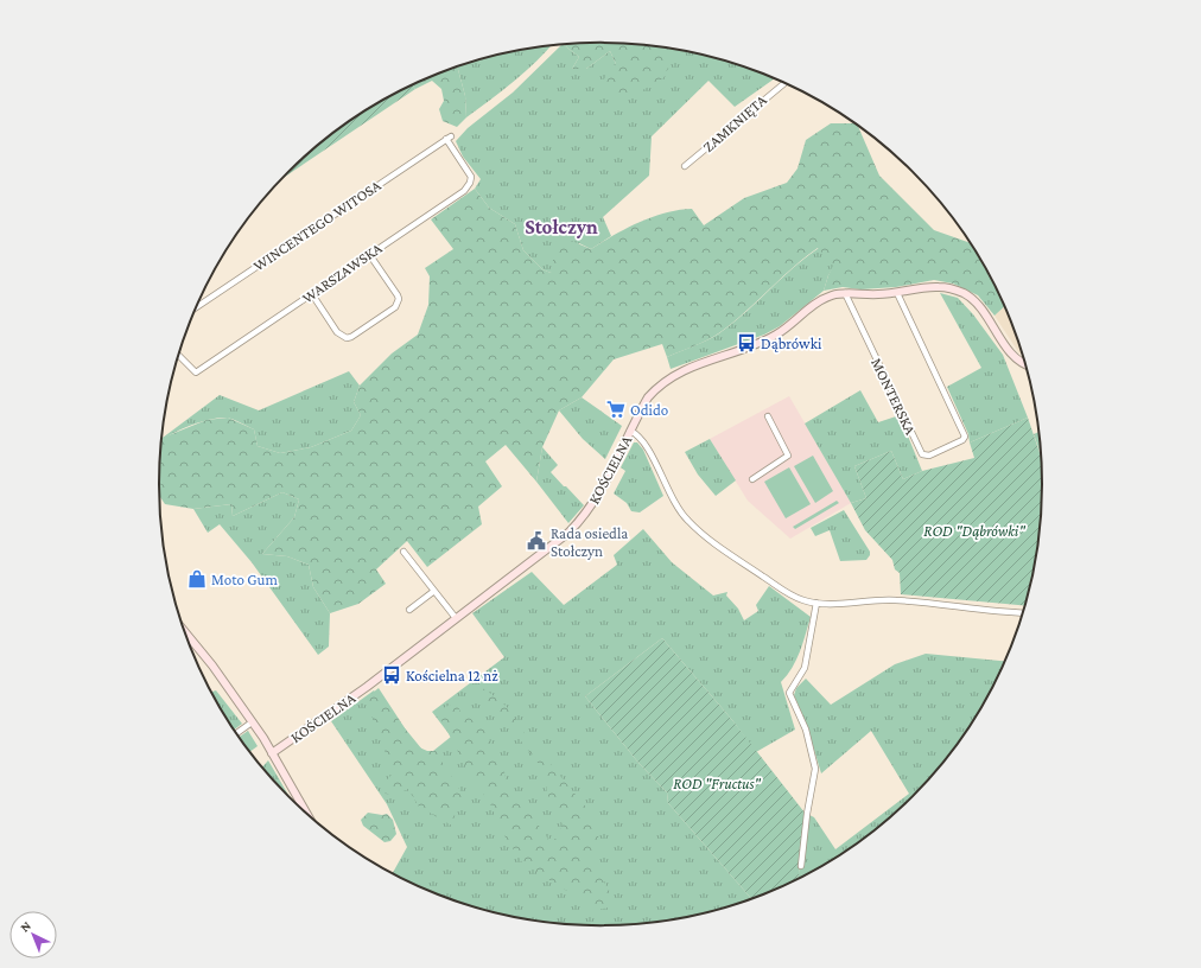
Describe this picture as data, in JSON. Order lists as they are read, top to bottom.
{
  "streets": {
    "street": [
      "ZAMKNIĘTA",
      "WINCENTEGO WITOSA",
      "WARSZAWSKA",
      "MONTERSKA",
      "KOŚCIELNA"
    ]
  },
  "crossings": [
    ["WINCENTEGO WITOSA", "WARSZAWSKA"],
    ["MONTERSKA", "KOŚCIELNA"]
  ],
  "districts": ["Stołczyn"],
  "parks": ["ROD \"Dąbrówki\"", "ROD \"Fructus\""],
  "places": {
    "bus stop": ["Dąbrówki", "Kościelna 12 nż"],
    "supermarket": ["Odido"],
    "public building": ["Rada osiedla Stołczyn"],
    "shop": ["Moto Gum"]
  },
  "north": "top left"
}
